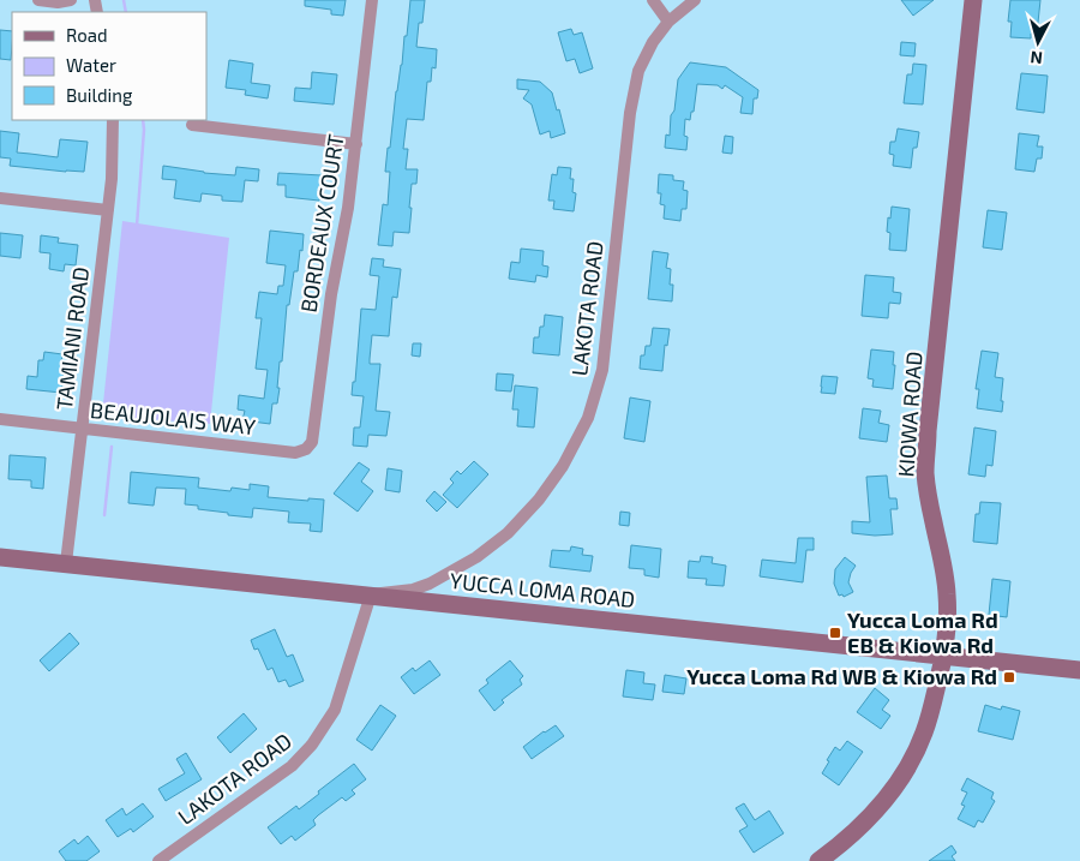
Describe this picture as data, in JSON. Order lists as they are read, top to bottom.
{
  "streets": {
    "main road": ["KIOWA ROAD", "YUCCA LOMA ROAD"],
    "street": [
      "BORDEAUX COURT",
      "LAKOTA ROAD",
      "TAMIANI ROAD",
      "BEAUJOLAIS WAY"
    ]
  },
  "crossings": [
    ["BORDEAUX COURT", "BEAUJOLAIS WAY"],
    ["LAKOTA ROAD", "YUCCA LOMA ROAD"],
    ["TAMIANI ROAD", "BEAUJOLAIS WAY"],
    ["TAMIANI ROAD", "YUCCA LOMA ROAD"],
    ["KIOWA ROAD", "YUCCA LOMA ROAD"]
  ],
  "places": {
    "transit": ["Yucca Loma Rd EB & Kiowa Rd", "Yucca Loma Rd WB & Kiowa Rd"]
  },
  "legend": ["Road", "Water", "Building"],
  "north": "bottom"
}
